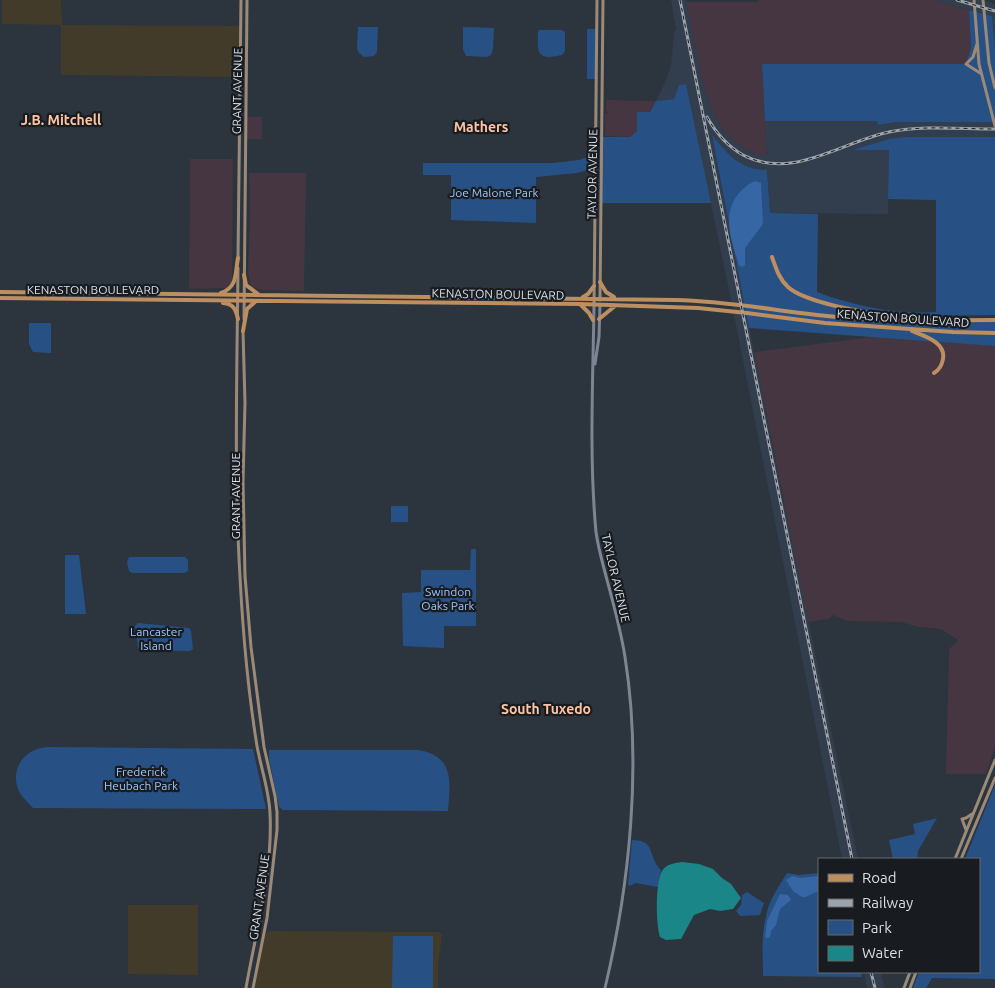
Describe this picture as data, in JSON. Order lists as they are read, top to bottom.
{
  "streets": {
    "main road": ["GRANT AVENUE", "TAYLOR AVENUE", "KENASTON BOULEVARD"]
  },
  "crossings": [
    ["GRANT AVENUE", "KENASTON BOULEVARD"],
    ["TAYLOR AVENUE", "KENASTON BOULEVARD"]
  ],
  "districts": ["J.B. Mitchell", "Mathers", "South Tuxedo"],
  "parks": [
    "Joe Malone Park",
    "Swindon Oaks Park",
    "Lancaster Island",
    "Frederick Heubach Park"
  ],
  "legend": [
    "Road",
    "Railway",
    "Park",
    "Water"
  ]
}
